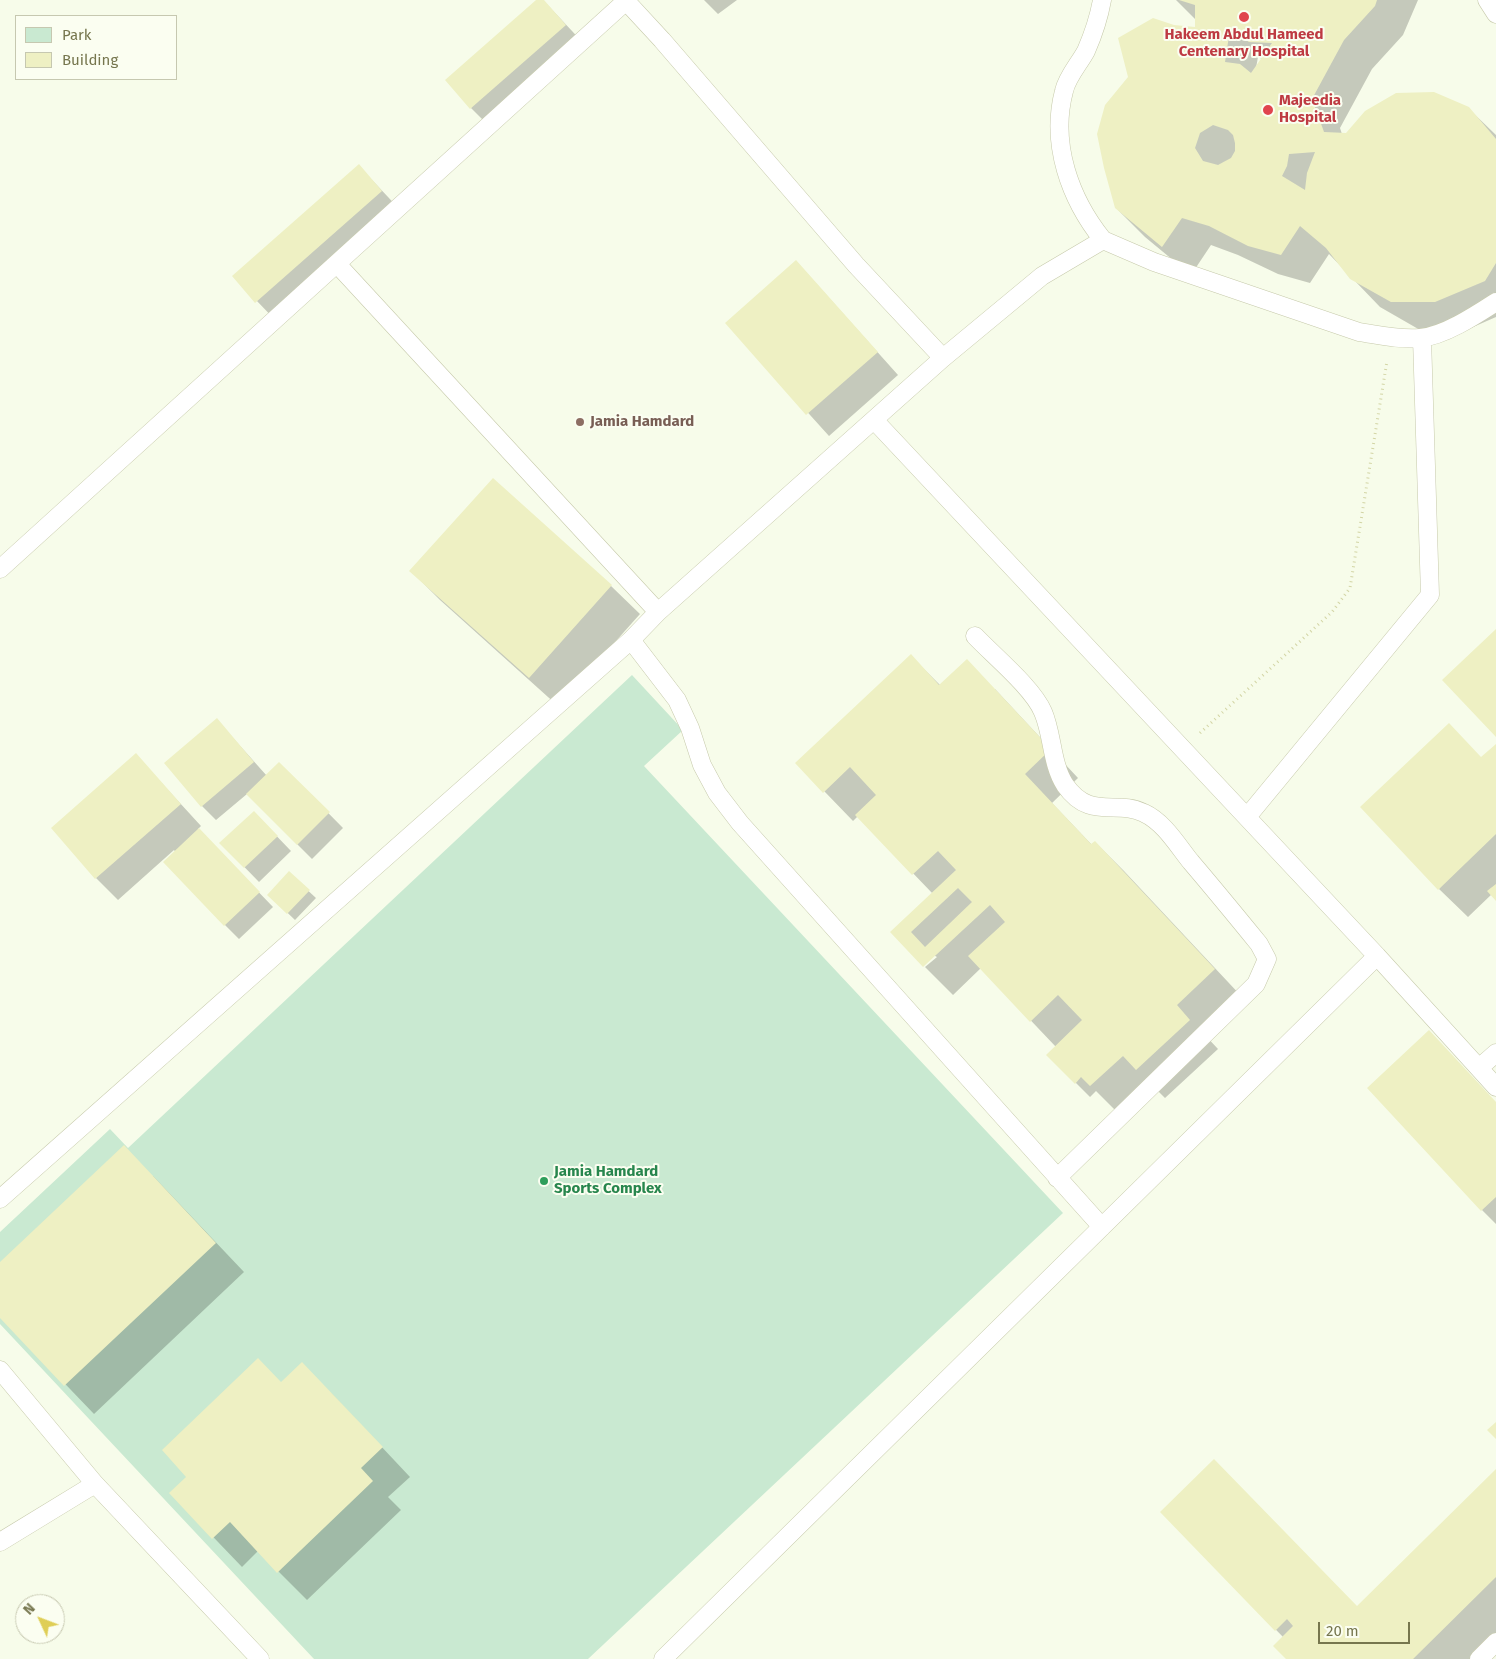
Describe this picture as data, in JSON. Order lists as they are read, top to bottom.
{
  "places": [
    "Hakeem Abdul Hameed Centenary Hospital",
    "Majeedia Hospital",
    "Jamia Hamdard",
    "Jamia Hamdard Sports Complex"
  ],
  "legend": ["Park", "Building"],
  "scale_bar": "20 m",
  "north": "top left"
}
